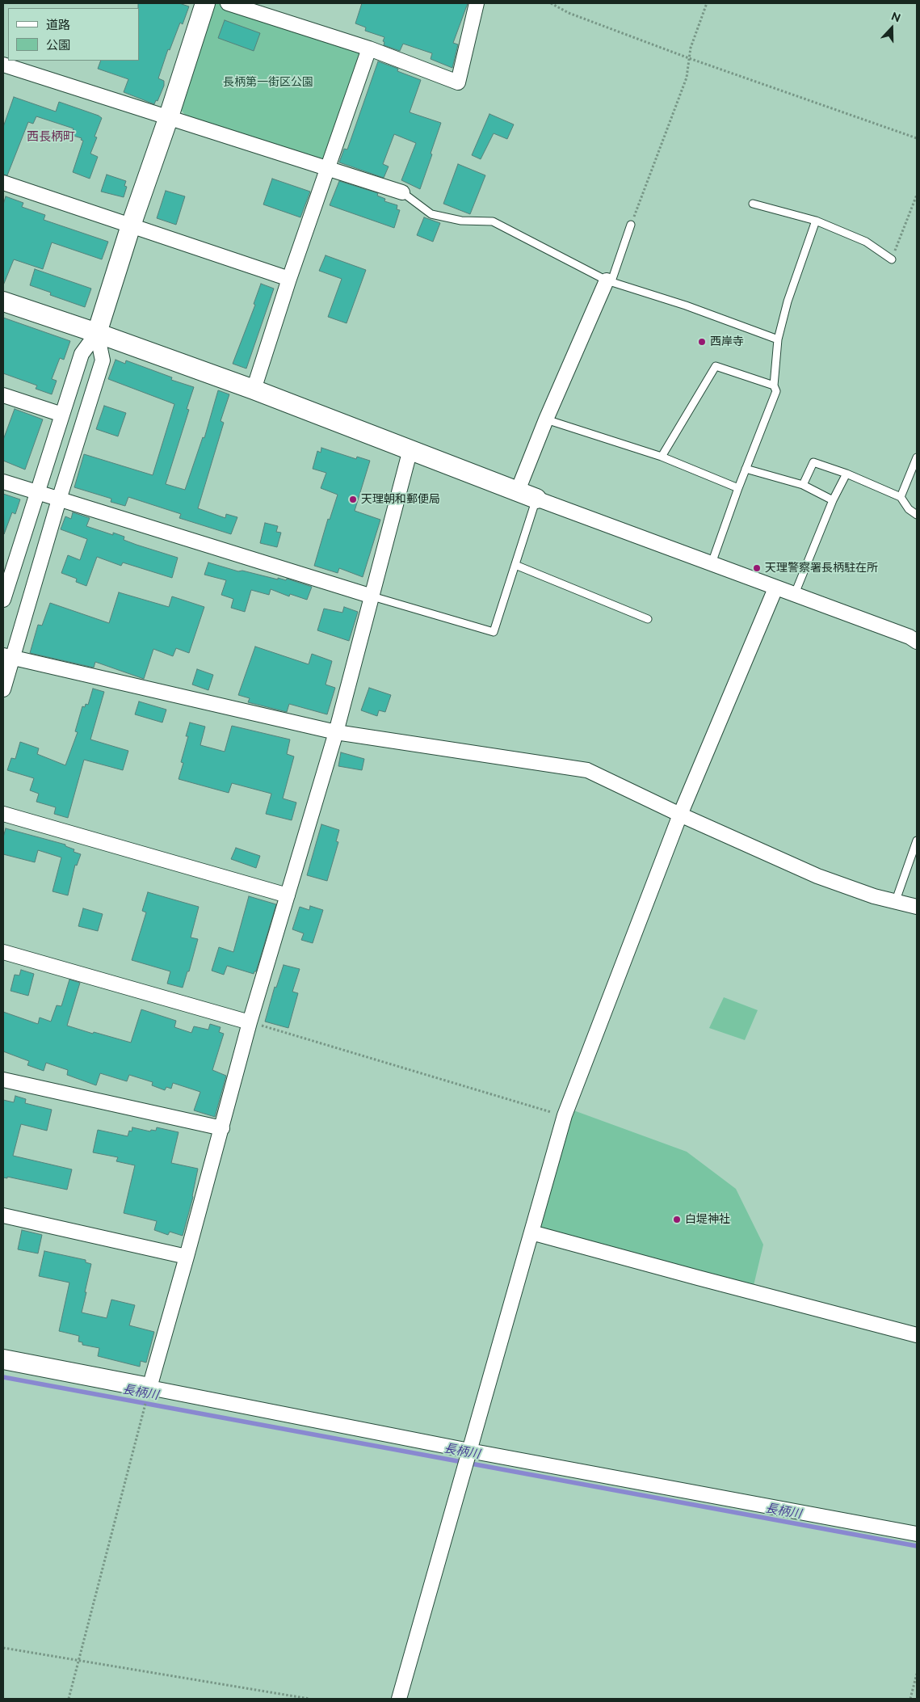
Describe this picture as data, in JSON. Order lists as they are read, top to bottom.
{
  "districts": ["西長柄町"],
  "water": ["長柄川"],
  "parks": ["長柄第一街区公園"],
  "places": [
    "西岸寺",
    "天理朝和郵便局",
    "天理警察署長柄駐在所",
    "白堤神社"
  ],
  "legend": ["道路", "公園"],
  "north": "top"
}
